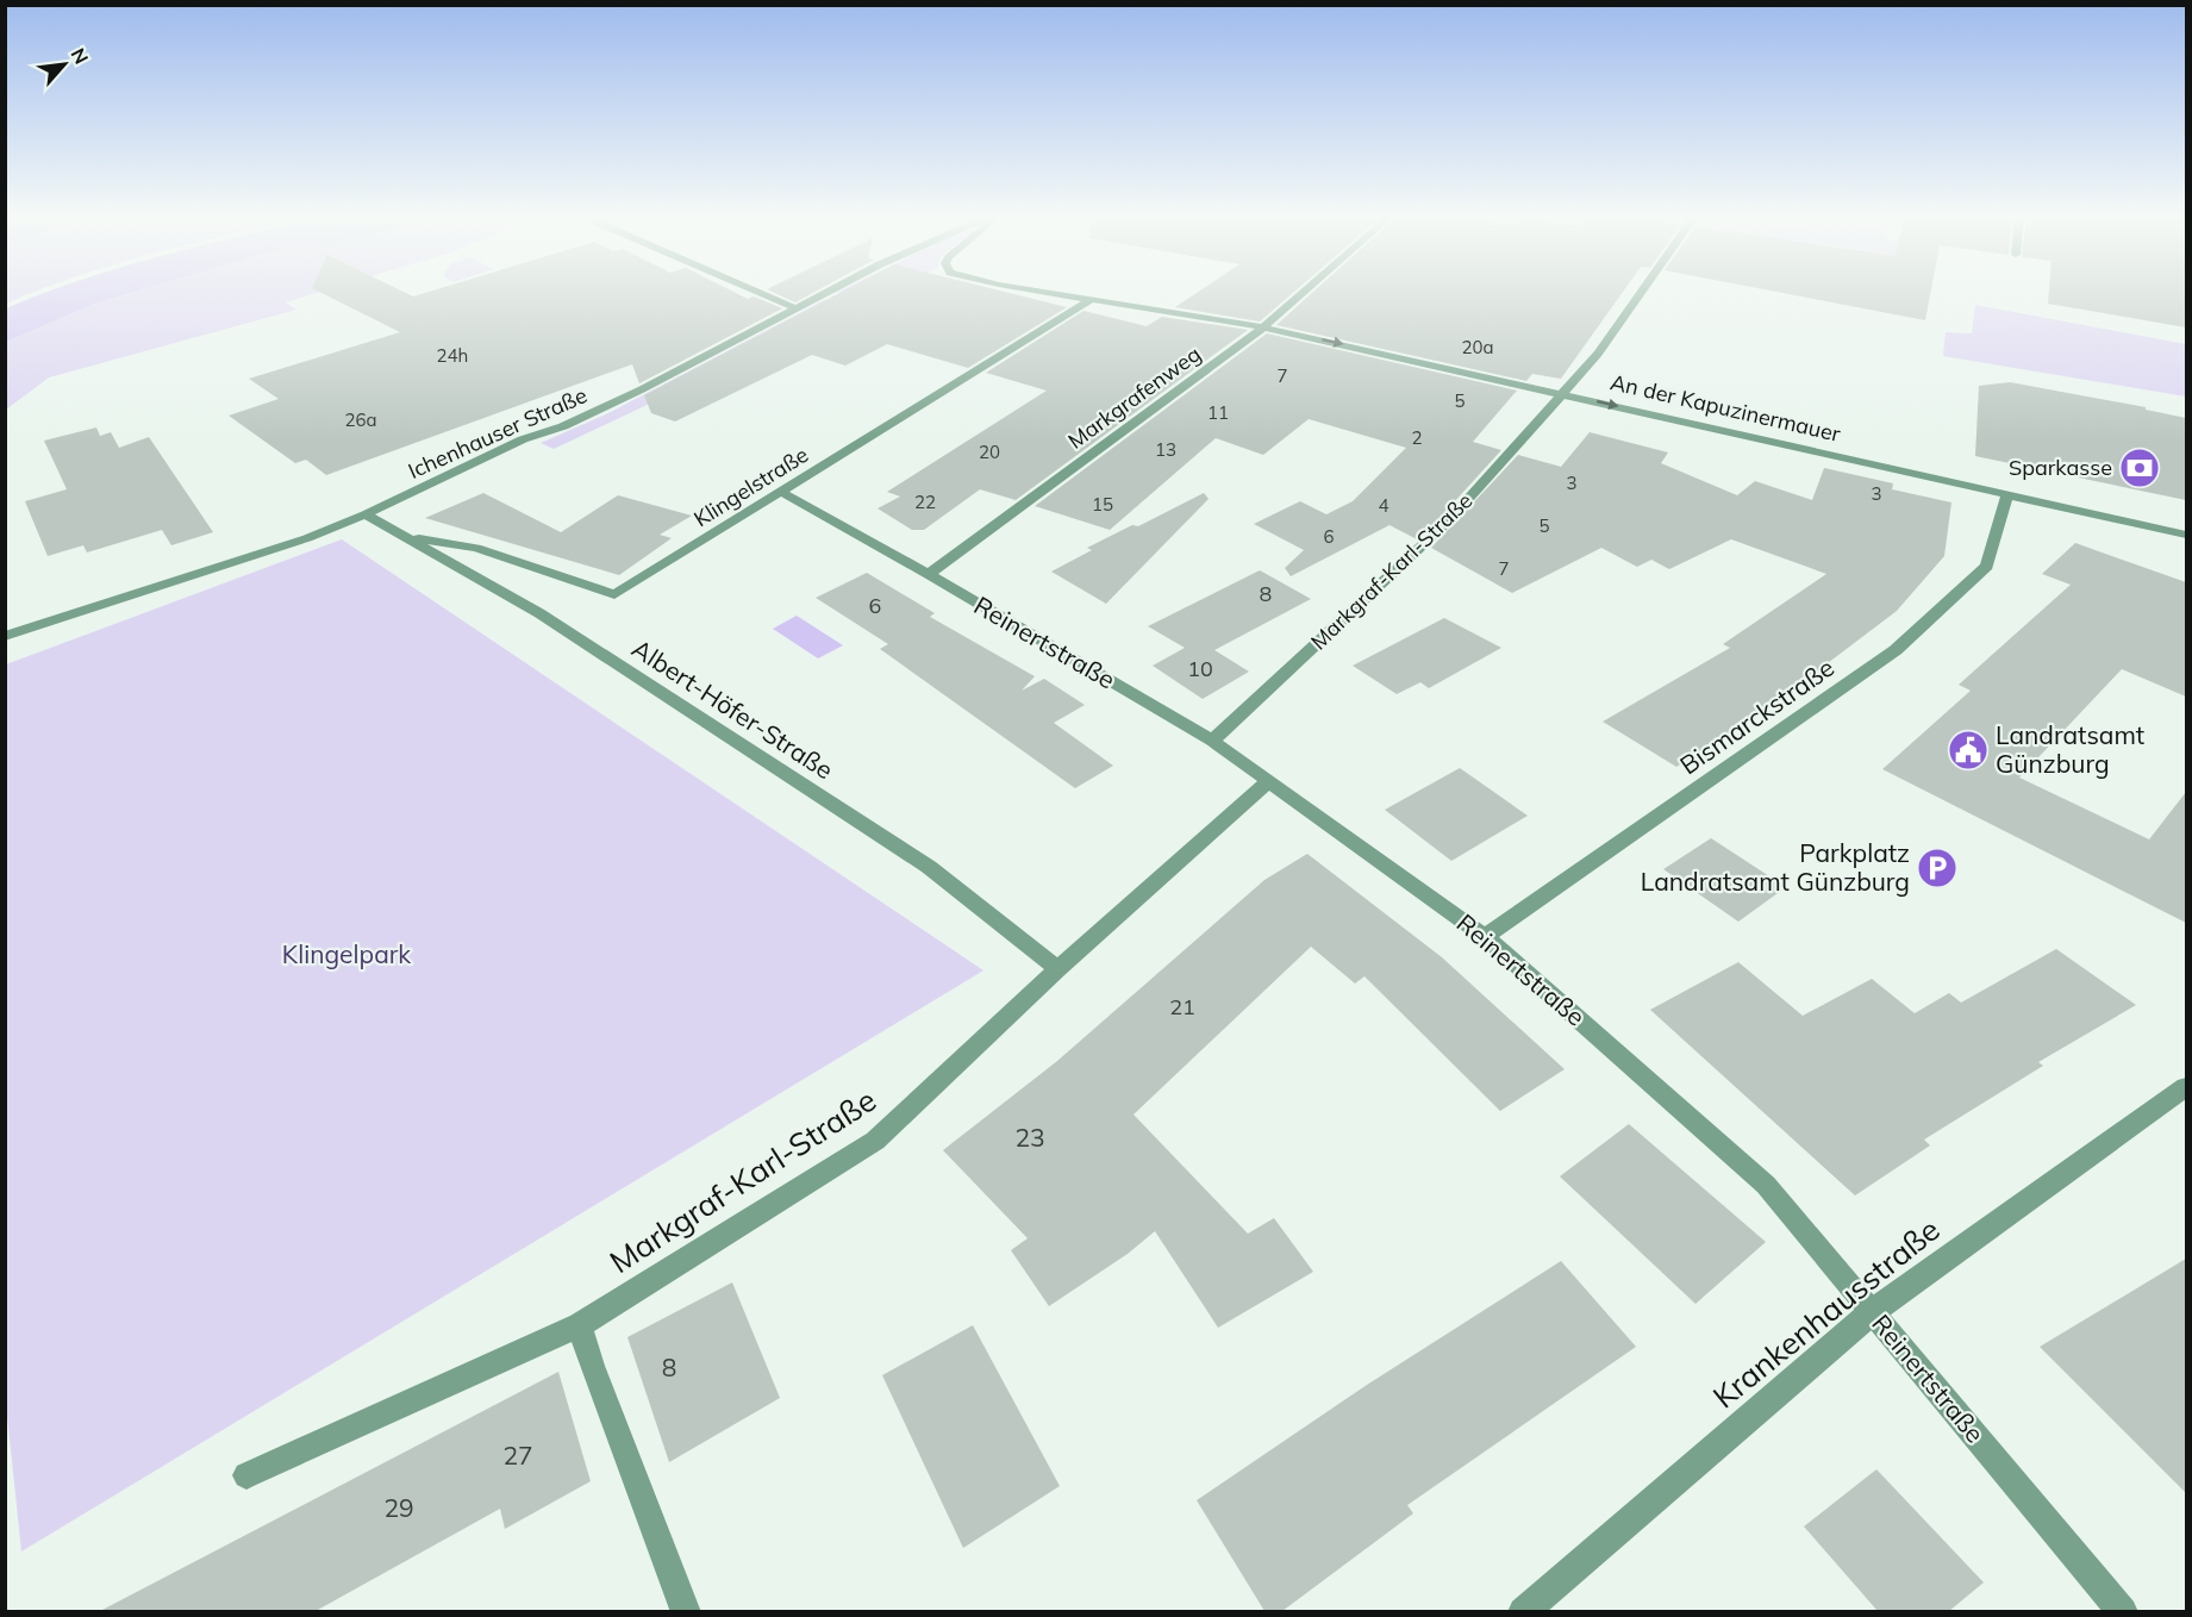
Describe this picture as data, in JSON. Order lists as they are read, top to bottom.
{
  "streets": {
    "street": [
      "Markgrafenweg",
      "An der Kapuzinermauer",
      "Ichenhauser Straße",
      "Klingelstraße",
      "Markgraf-Karl-Straße",
      "Reinertstraße",
      "Albert-Höfer-Straße",
      "Bismarckstraße",
      "Krankenhausstraße"
    ]
  },
  "crossings": [
    ["Markgrafenweg", "An der Kapuzinermauer"],
    ["Markgrafenweg", "Reinertstraße"],
    ["An der Kapuzinermauer", "Klingelstraße"],
    ["An der Kapuzinermauer", "Markgraf-Karl-Straße"],
    ["An der Kapuzinermauer", "Bismarckstraße"],
    ["Ichenhauser Straße", "Albert-Höfer-Straße"],
    ["Klingelstraße", "Reinertstraße"],
    ["Klingelstraße", "Albert-Höfer-Straße"],
    ["Markgraf-Karl-Straße", "Reinertstraße"],
    ["Markgraf-Karl-Straße", "Albert-Höfer-Straße"],
    ["Reinertstraße", "Bismarckstraße"],
    ["Reinertstraße", "Krankenhausstraße"]
  ],
  "one_way": ["An der Kapuzinermauer"],
  "parks": ["Klingelpark"],
  "places": {
    "bank": ["Sparkasse"],
    "public building": ["Landratsamt Günzburg"],
    "parking": ["Parkplatz Landratsamt Günzburg"]
  },
  "house_numbers": [
    "20a",
    "24h",
    "7",
    "5",
    "11",
    "26a",
    "2",
    "13",
    "20",
    "3",
    "3",
    "22",
    "15",
    "4",
    "5",
    "6",
    "7",
    "8",
    "6",
    "10",
    "21",
    "23",
    "8",
    "27",
    "29"
  ],
  "north": "top right"
}
